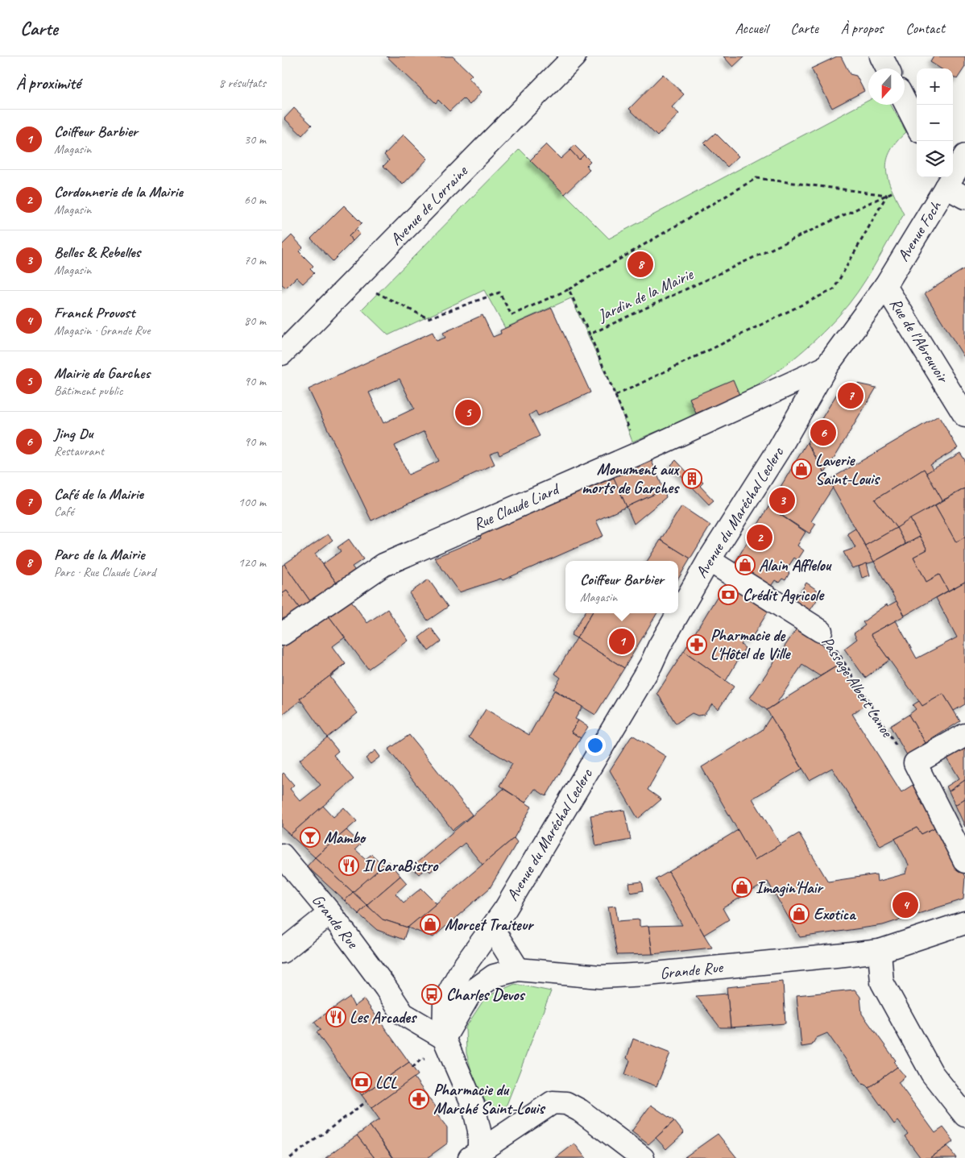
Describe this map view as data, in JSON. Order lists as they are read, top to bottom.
{
  "streets": {
    "street": [
      "Avenue de Lorraine",
      "Avenue Foch",
      "Rue de l'Abreuvoir",
      "Rue Claude Liard",
      "Avenue du Maréchal Leclerc",
      "Passage Albert Lanoe",
      "Grande Rue"
    ],
    "path": ["Jardin de la Mairie"]
  },
  "crossings": [
    ["Avenue Foch", "Rue de l'Abreuvoir"],
    ["Avenue Foch", "Avenue du Maréchal Leclerc"],
    ["Rue de l'Abreuvoir", "Avenue du Maréchal Leclerc"],
    ["Rue Claude Liard", "Avenue du Maréchal Leclerc"],
    ["Avenue du Maréchal Leclerc", "Passage Albert Lanoe"],
    ["Avenue du Maréchal Leclerc", "Grande Rue"]
  ],
  "places": {
    "shop": [
      "Laverie Saint-Louis",
      "Alain Afflelou",
      "Imagin'Hair",
      "Exotica",
      "Morcet Traiteur"
    ],
    "building": ["Monument aux morts de Garches"],
    "bank": ["Crédit Agricole", "LCL"],
    "pharmacy": ["Pharmacie de L'Hôtel de Ville", "Pharmacie du Marché Saint-Louis"],
    "bar": ["Mambo"],
    "restaurant": ["Il CaraBistro", "Les Arcades"],
    "bus stop": ["Charles Devos"]
  },
  "north": "bottom",
  "page": {
    "header": "Carte",
    "nav": [
      "Accueil",
      "Carte",
      "À propos",
      "Contact"
    ],
    "heading": ["À proximité", "8 résultats"],
    "map_buttons": ["+", "−"],
    "list": [
      {
        "mark": "1",
        "name": "Coiffeur Barbier",
        "note": "Magasin",
        "value": "30 m"
      },
      {
        "mark": "2",
        "name": "Cordonnerie de la Mairie",
        "note": "Magasin",
        "value": "60 m"
      },
      {
        "mark": "3",
        "name": "Belles & Rebelles",
        "note": "Magasin",
        "value": "70 m"
      },
      {
        "mark": "4",
        "name": "Franck Provost",
        "note": "Magasin · Grande Rue",
        "value": "80 m"
      },
      {
        "mark": "5",
        "name": "Mairie de Garches",
        "note": "Bâtiment public",
        "value": "90 m"
      },
      {
        "mark": "6",
        "name": "Jing Du",
        "note": "Restaurant",
        "value": "90 m"
      },
      {
        "mark": "7",
        "name": "Café de la Mairie",
        "note": "Café",
        "value": "100 m"
      },
      {
        "mark": "8",
        "name": "Parc de la Mairie",
        "note": "Parc · Rue Claude Liard",
        "value": "120 m"
      }
    ],
    "pins": [
      "8",
      "7",
      "5",
      "6",
      "3",
      "2",
      "1",
      "4"
    ],
    "popup": ["Coiffeur Barbier", "Magasin"]
  }
}
